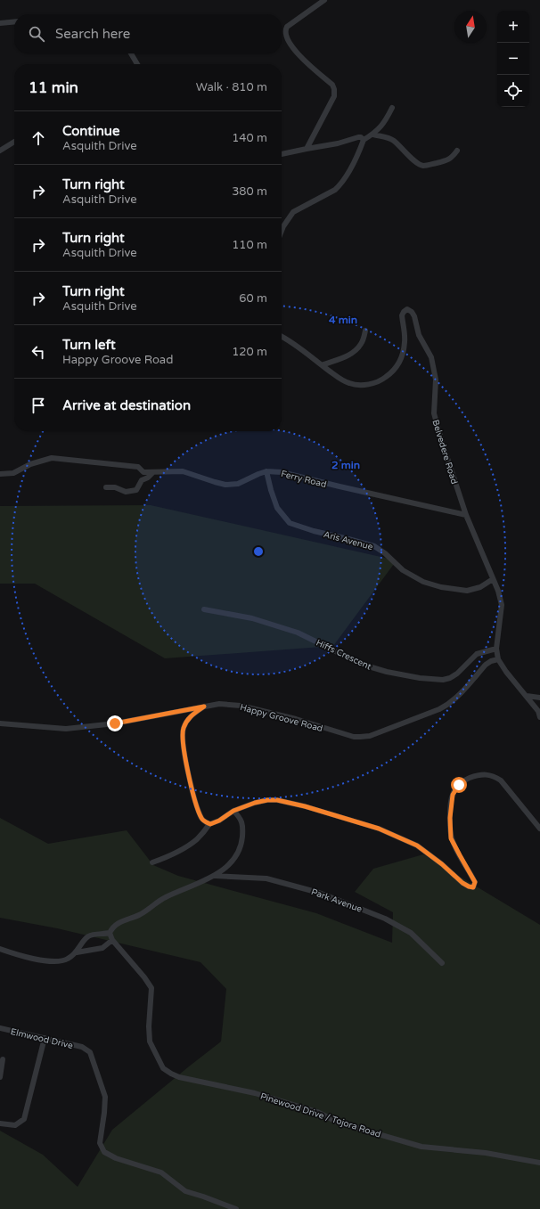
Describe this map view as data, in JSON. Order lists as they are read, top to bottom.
{
  "streets": {
    "street": [
      "Belvedere Road",
      "Ferry Road",
      "Aris Avenue",
      "Hiffs Crescent",
      "Happy Groove Road",
      "Park Avenue",
      "Elmwood Drive",
      "Pinewood Drive / Tojora Road"
    ]
  },
  "crossings": [
    ["Belvedere Road", "Ferry Road"],
    ["Belvedere Road", "Aris Avenue"],
    ["Belvedere Road", "Hiffs Crescent"],
    ["Belvedere Road", "Happy Groove Road"],
    ["Ferry Road", "Aris Avenue"]
  ],
  "north": "top",
  "page": {
    "map_buttons": ["+", "−"],
    "search": "Search here",
    "heading": ["11 min", "Walk · 810 m"],
    "list": [
      ["Continue", "Asquith Drive", "140 m"],
      ["Turn right", "Asquith Drive", "380 m"],
      ["Turn right", "Asquith Drive", "110 m"],
      ["Turn right", "Asquith Drive", "60 m"],
      ["Turn left", "Happy Groove Road", "120 m"],
      "Arrive at destination"
    ]
  },
  "rings": ["4 min", "2 min"]
}
